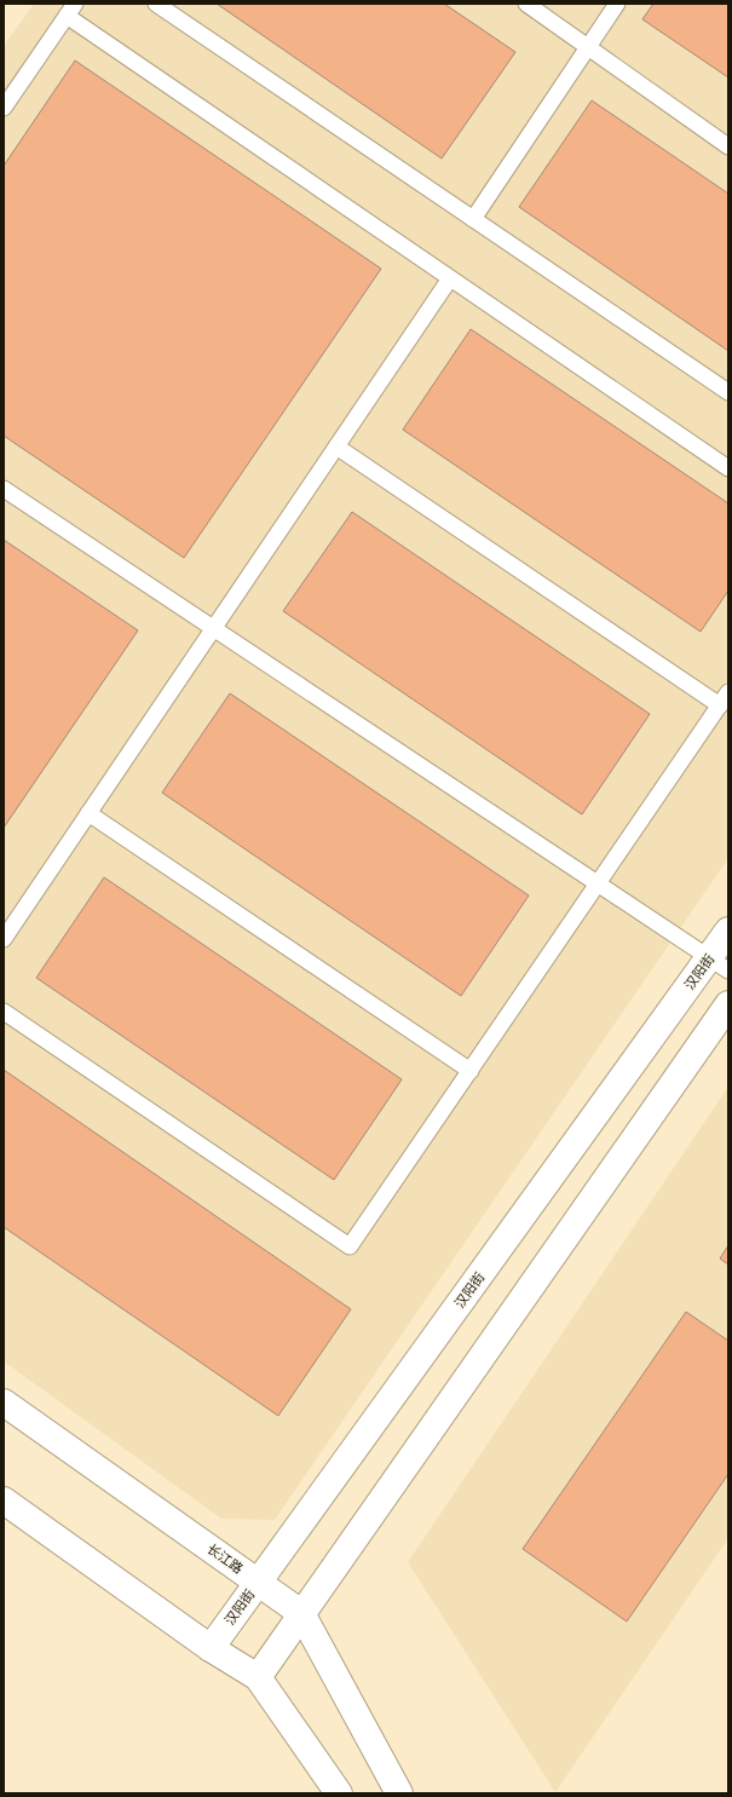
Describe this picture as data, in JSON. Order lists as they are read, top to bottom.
{
  "streets": {
    "main road": ["汉阳街", "长江路"]
  },
  "crossings": [
    ["汉阳街", "长江路"]
  ]
}
